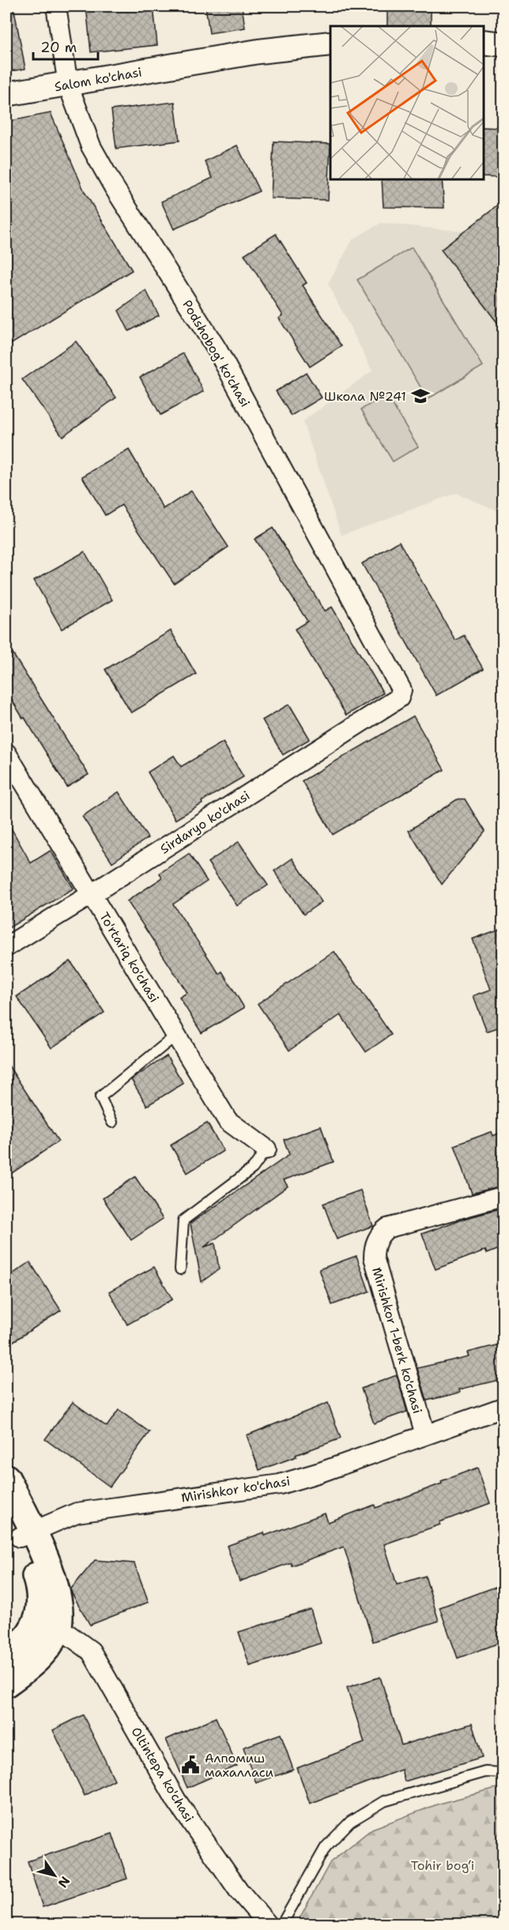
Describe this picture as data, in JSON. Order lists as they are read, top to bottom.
{
  "streets": {
    "street": [
      "Salom ko'chasi",
      "Podshobog' ko'chasi",
      "Sirdaryo ko'chasi",
      "To'rtariq ko'chasi",
      "Mirishkor 1-berk ko'chasi",
      "Mirishkor ko'chasi",
      "Oltintepa ko'chasi"
    ]
  },
  "crossings": [
    ["Salom ko'chasi", "Podshobog' ko'chasi"],
    ["Podshobog' ko'chasi", "Sirdaryo ko'chasi"],
    ["Sirdaryo ko'chasi", "To'rtariq ko'chasi"],
    ["Mirishkor 1-berk ko'chasi", "Mirishkor ko'chasi"]
  ],
  "parks": ["Tohir bog‘i"],
  "places": {
    "school or university": ["Школа №241"],
    "public building": ["Алпомиш махалласи"]
  },
  "scale_bar": "20 m",
  "north": "bottom right"
}
